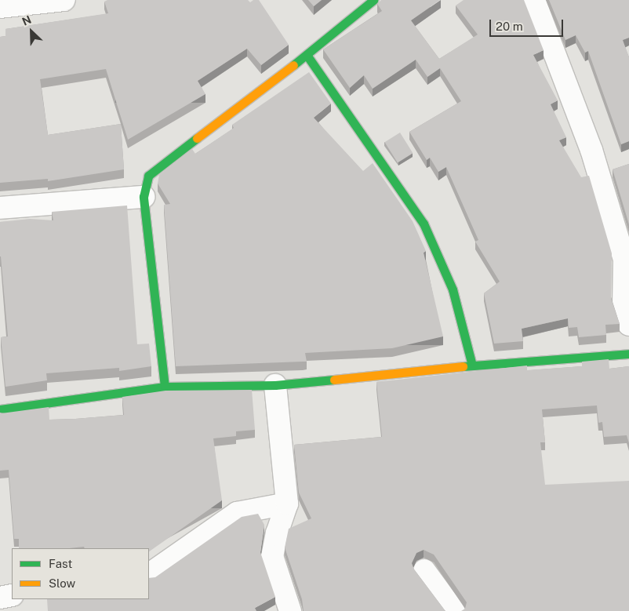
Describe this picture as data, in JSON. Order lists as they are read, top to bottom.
{
  "legend": ["Fast", "Slow"],
  "scale_bar": "20 m",
  "north": "top left"
}
